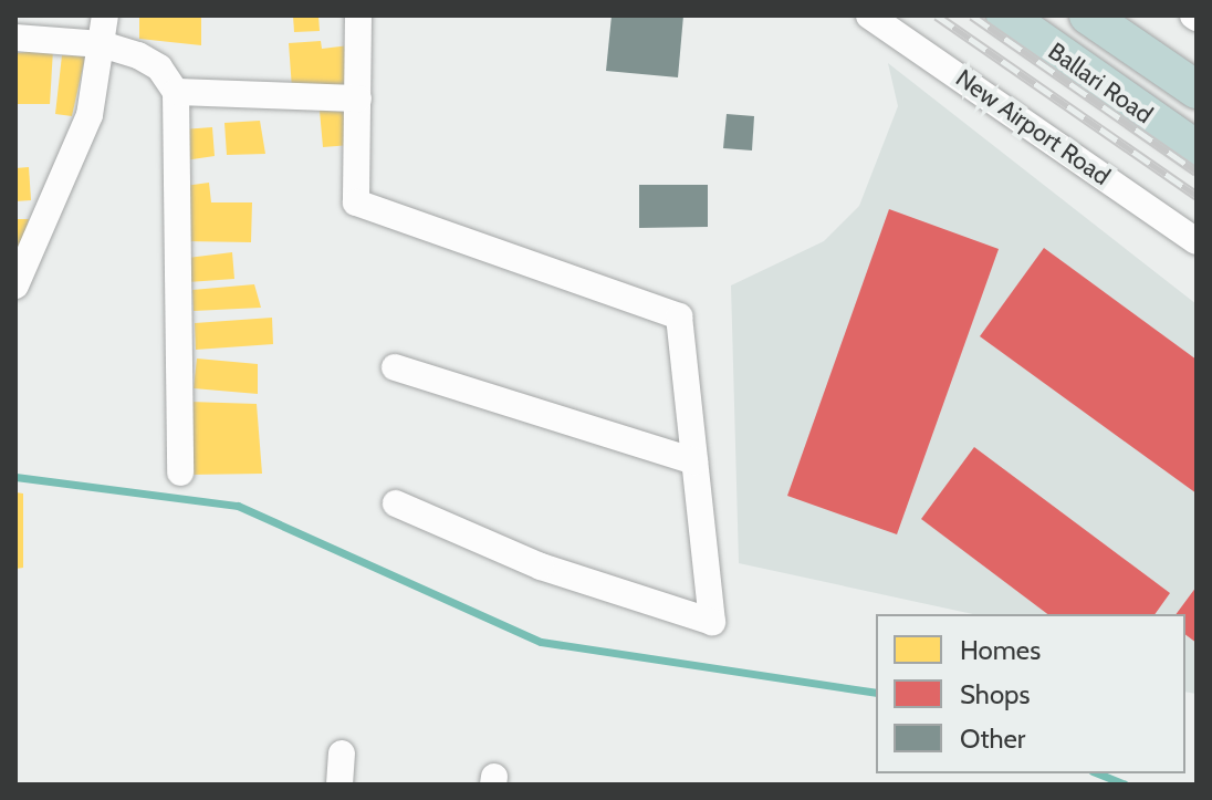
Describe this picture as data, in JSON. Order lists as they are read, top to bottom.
{
  "streets": {
    "highway": ["Ballari Road"],
    "street": ["New Airport Road"]
  },
  "legend": ["Homes", "Shops", "Other"]
}
